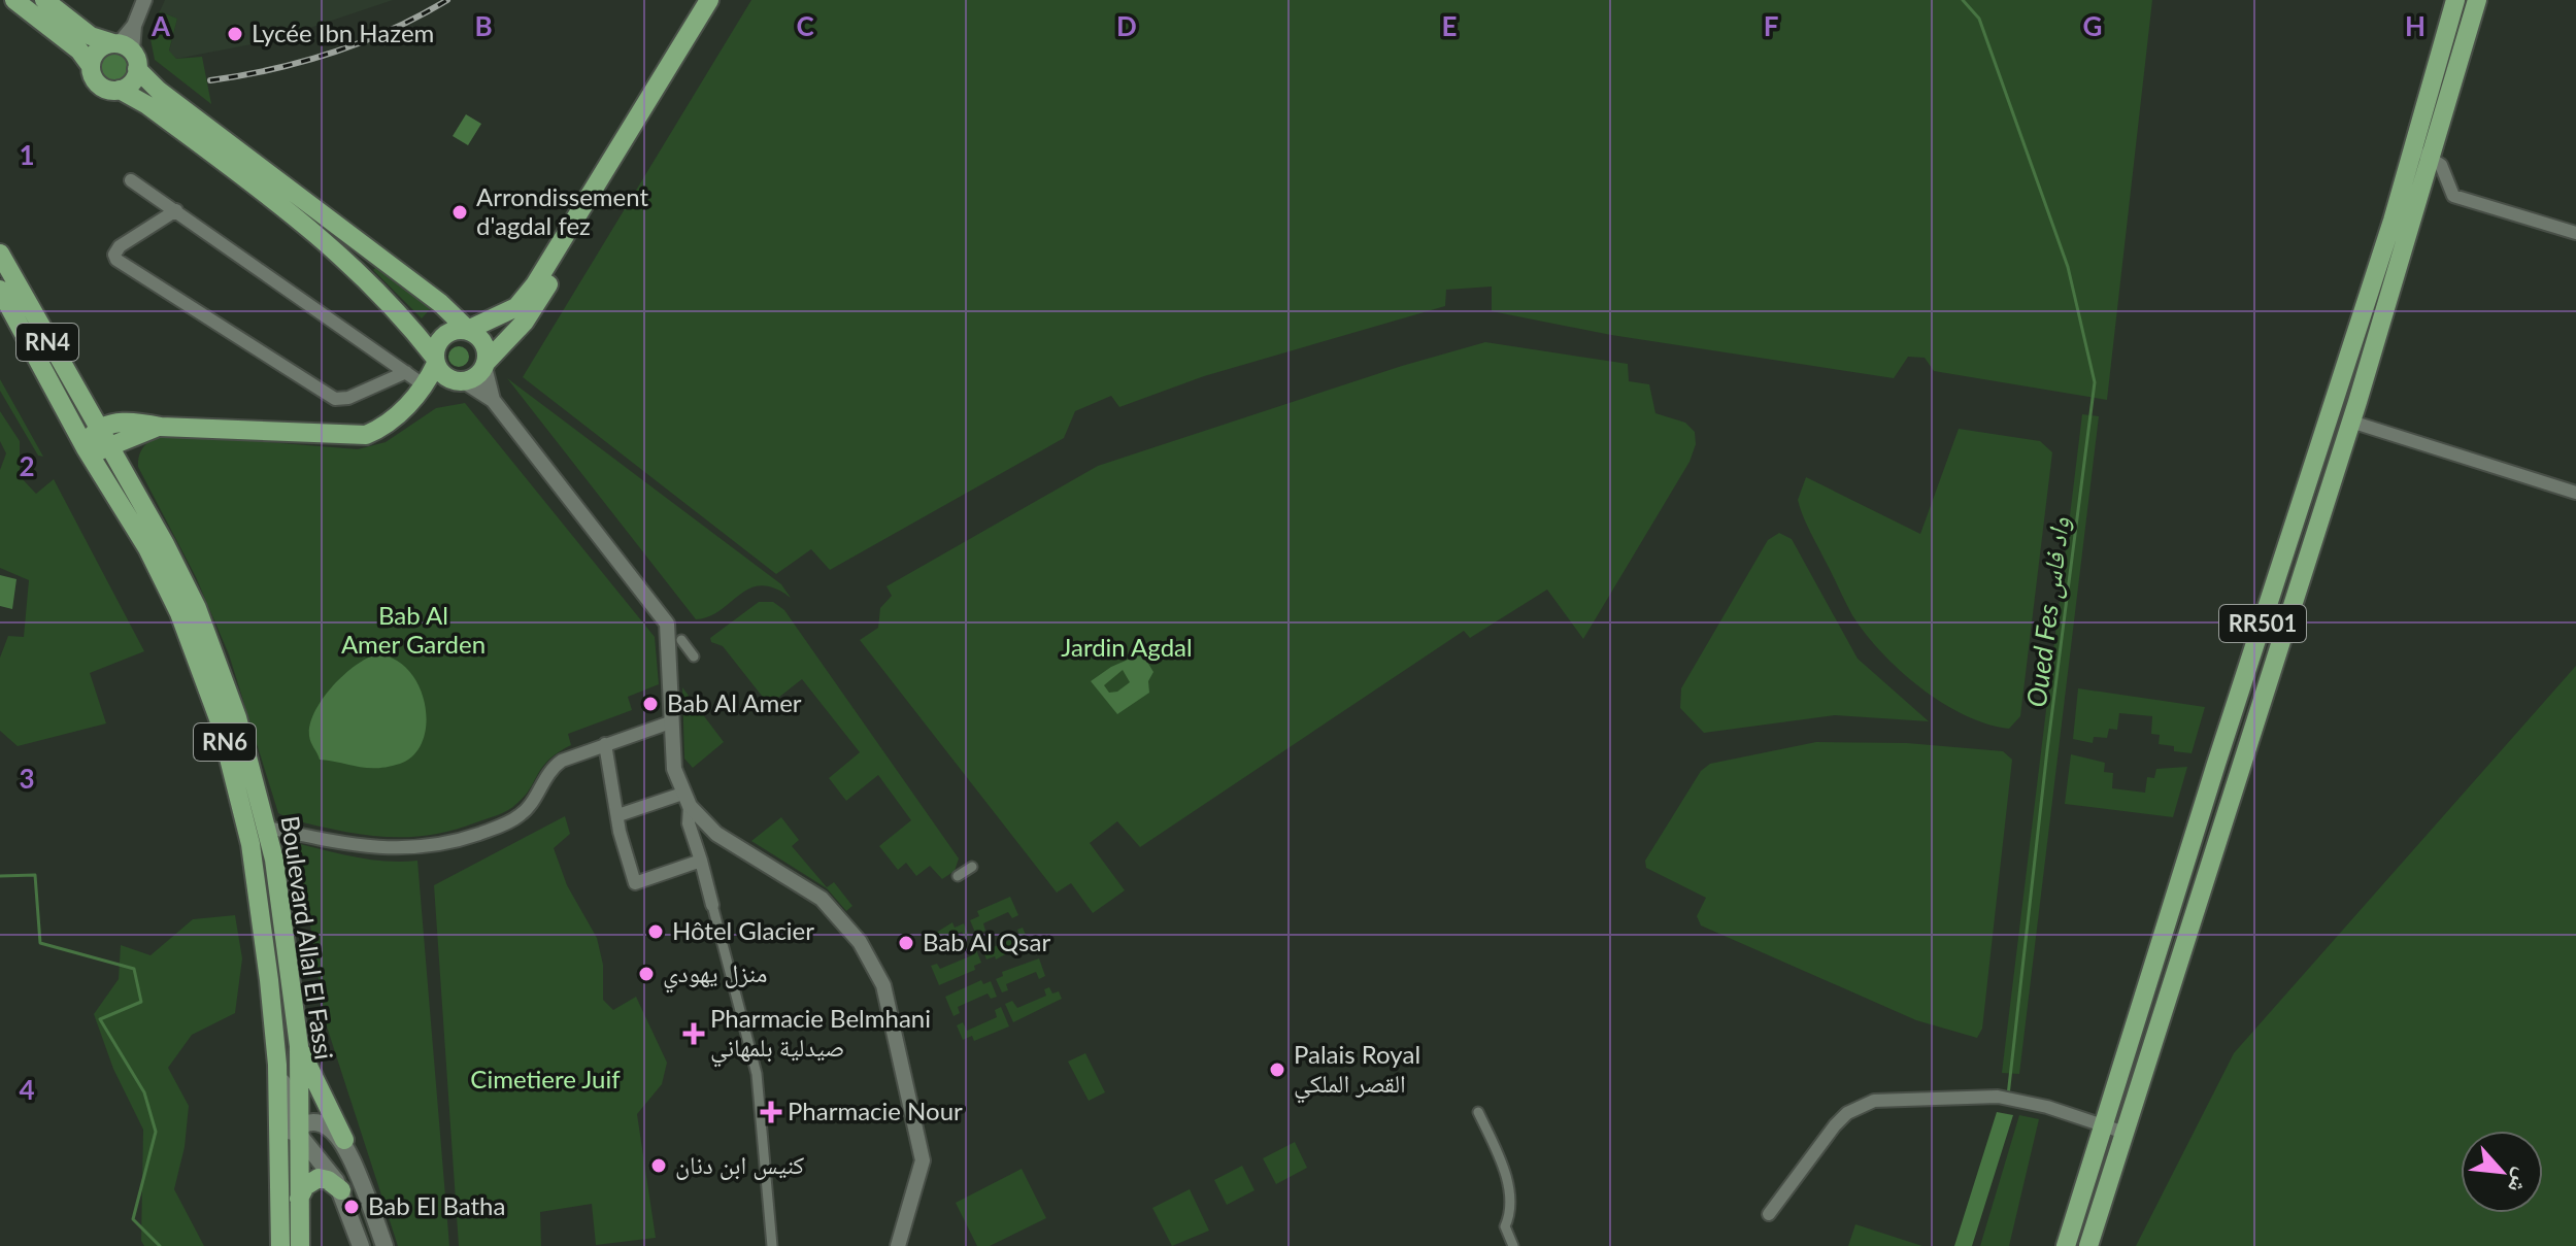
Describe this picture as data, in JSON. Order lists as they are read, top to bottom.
{
  "streets": {
    "main road": [
      "RN4",
      "RR501",
      "RN6",
      "Boulevard Allal El Fassi"
    ]
  },
  "water": ["Oued Fes واد فاس"],
  "parks": ["Bab Al Amer Garden", "Jardin Agdal", "Cimetiere Juif"],
  "places": {
    "other": [
      "Lycée Ibn Hazem",
      "Arrondissement d'agdal fez",
      "Bab Al Amer",
      "Hôtel Glacier",
      "Bab Al Qsar",
      "منزل يهودي",
      "Palais Royal القصر الملكي",
      "كنيس ابن دنان",
      "Bab El Batha"
    ],
    "health": ["Pharmacie Belmhani صيدلية بلمهاني", "Pharmacie Nour"]
  },
  "north": "bottom right",
  "grid": {
    "columns": [
      "A",
      "B",
      "C",
      "D",
      "E",
      "F",
      "G",
      "H"
    ],
    "rows": [
      "1",
      "2",
      "3",
      "4"
    ]
  }
}
